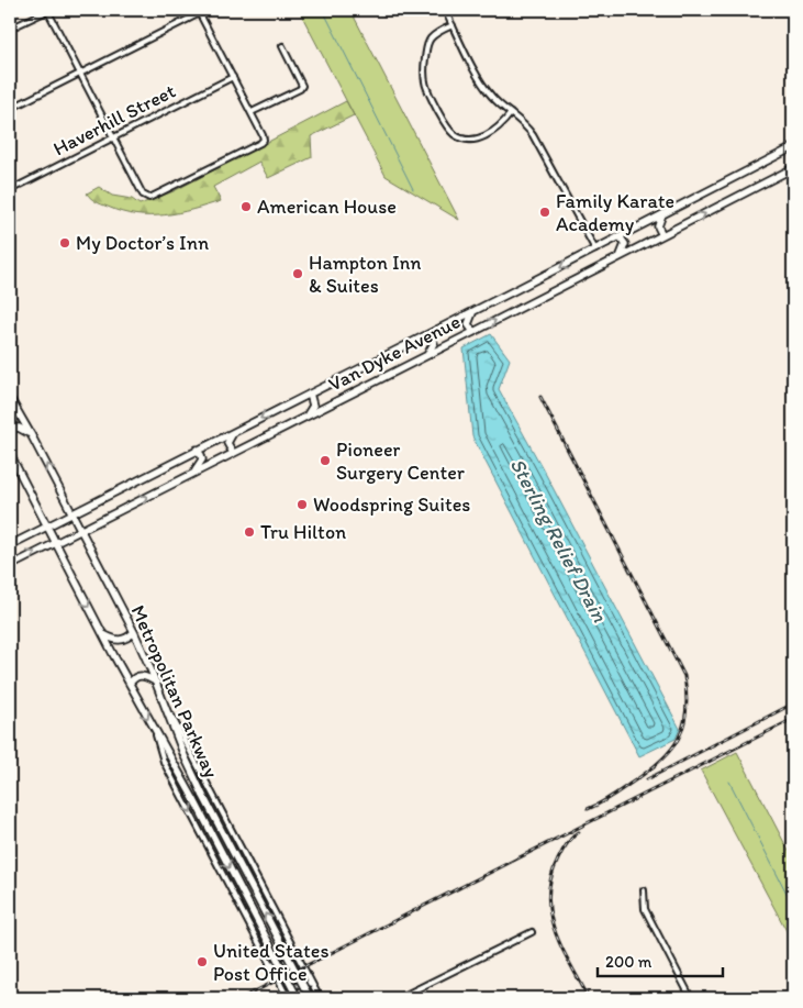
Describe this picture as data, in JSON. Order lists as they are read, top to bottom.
{
  "streets": {
    "main road": ["Van Dyke Avenue", "Metropolitan Parkway"],
    "street": ["Haverhill Street"]
  },
  "crossings": [
    ["Van Dyke Avenue", "Metropolitan Parkway"]
  ],
  "water": ["Sterling Relief Drain"],
  "places": [
    "American House",
    "Family Karate Academy",
    "My Doctor’s Inn",
    "Hampton Inn & Suites",
    "Pioneer Surgery Center",
    "Woodspring Suites",
    "Tru Hilton",
    "United States Post Office"
  ],
  "scale_bar": "200 m"
}
